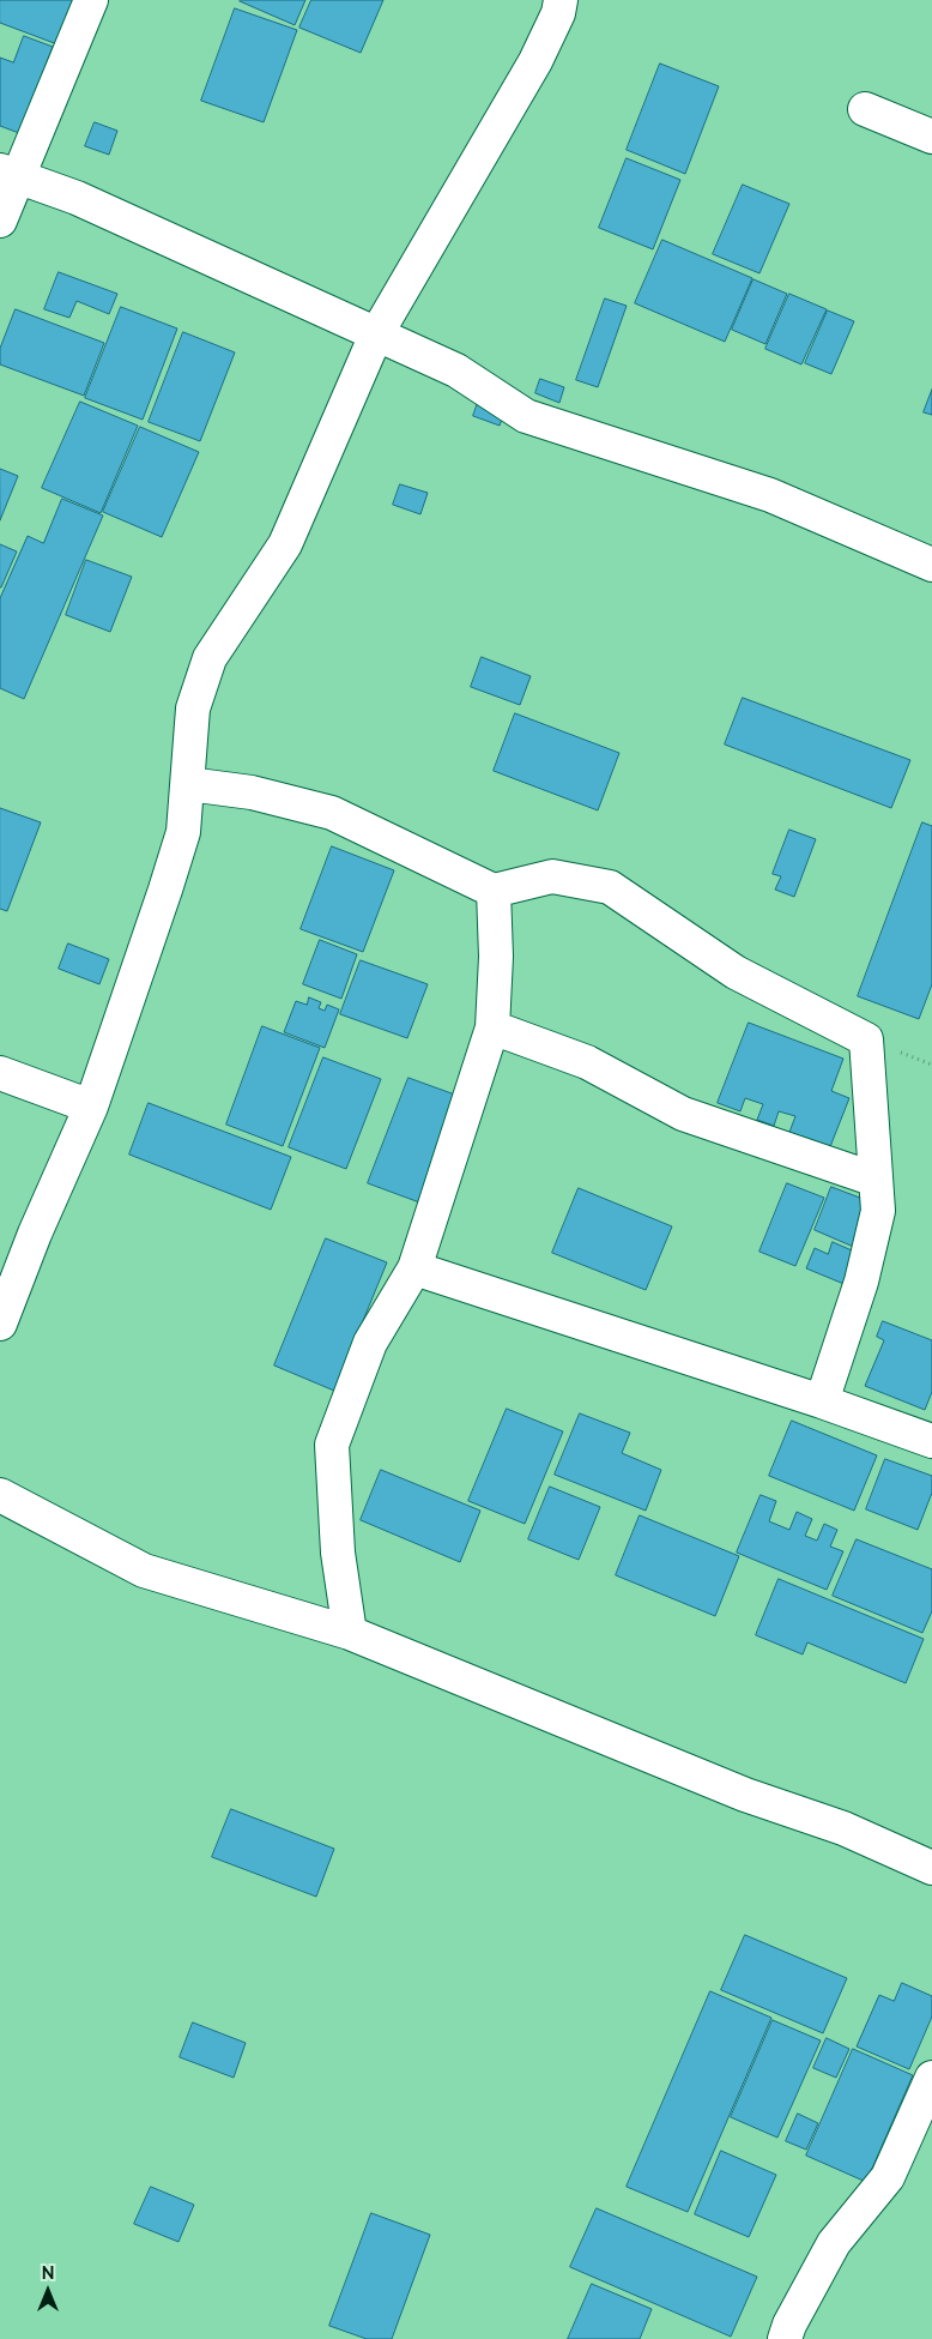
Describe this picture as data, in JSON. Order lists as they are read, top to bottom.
{
  "north": "top"
}
